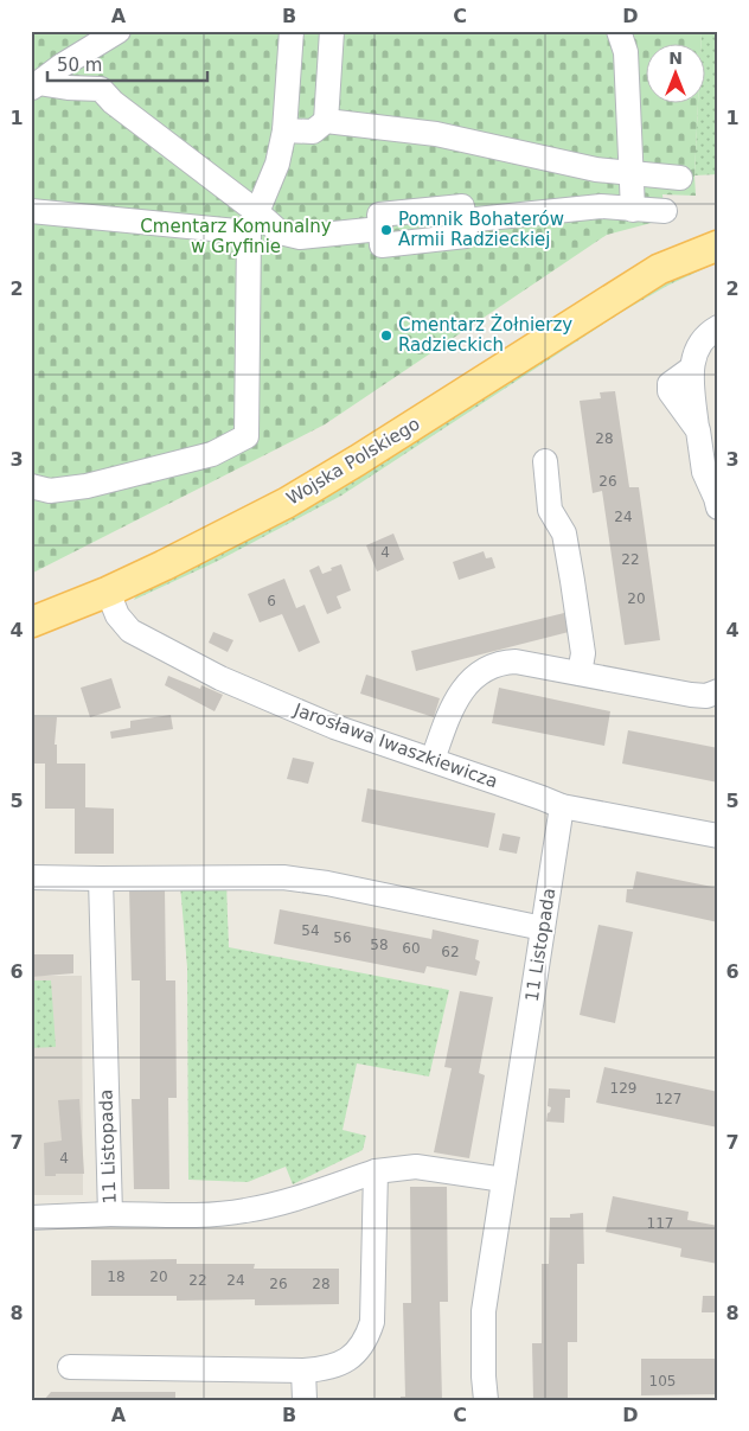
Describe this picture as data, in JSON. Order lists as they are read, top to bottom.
{
  "streets": {
    "main road": ["Wojska Polskiego"],
    "street": ["Jarosława Iwaszkiewicza", "11 Listopada"]
  },
  "crossings": [
    ["Wojska Polskiego", "Jarosława Iwaszkiewicza"],
    ["Jarosława Iwaszkiewicza", "11 Listopada"]
  ],
  "parks": ["Cmentarz Komunalny w Gryfinie"],
  "places": ["Pomnik Bohaterów Armii Radzieckiej", "Cmentarz Żołnierzy Radzieckich"],
  "house_numbers": [
    "28",
    "26",
    "24",
    "4",
    "22",
    "20",
    "6",
    "54",
    "56",
    "58",
    "60",
    "62",
    "129",
    "127",
    "4",
    "117",
    "18",
    "20",
    "22",
    "24",
    "26",
    "28",
    "105"
  ],
  "scale_bar": "50 m",
  "north": "top",
  "grid": {
    "columns": [
      "A",
      "B",
      "C",
      "D"
    ],
    "rows": [
      "1",
      "2",
      "3",
      "4",
      "5",
      "6",
      "7",
      "8"
    ]
  }
}
